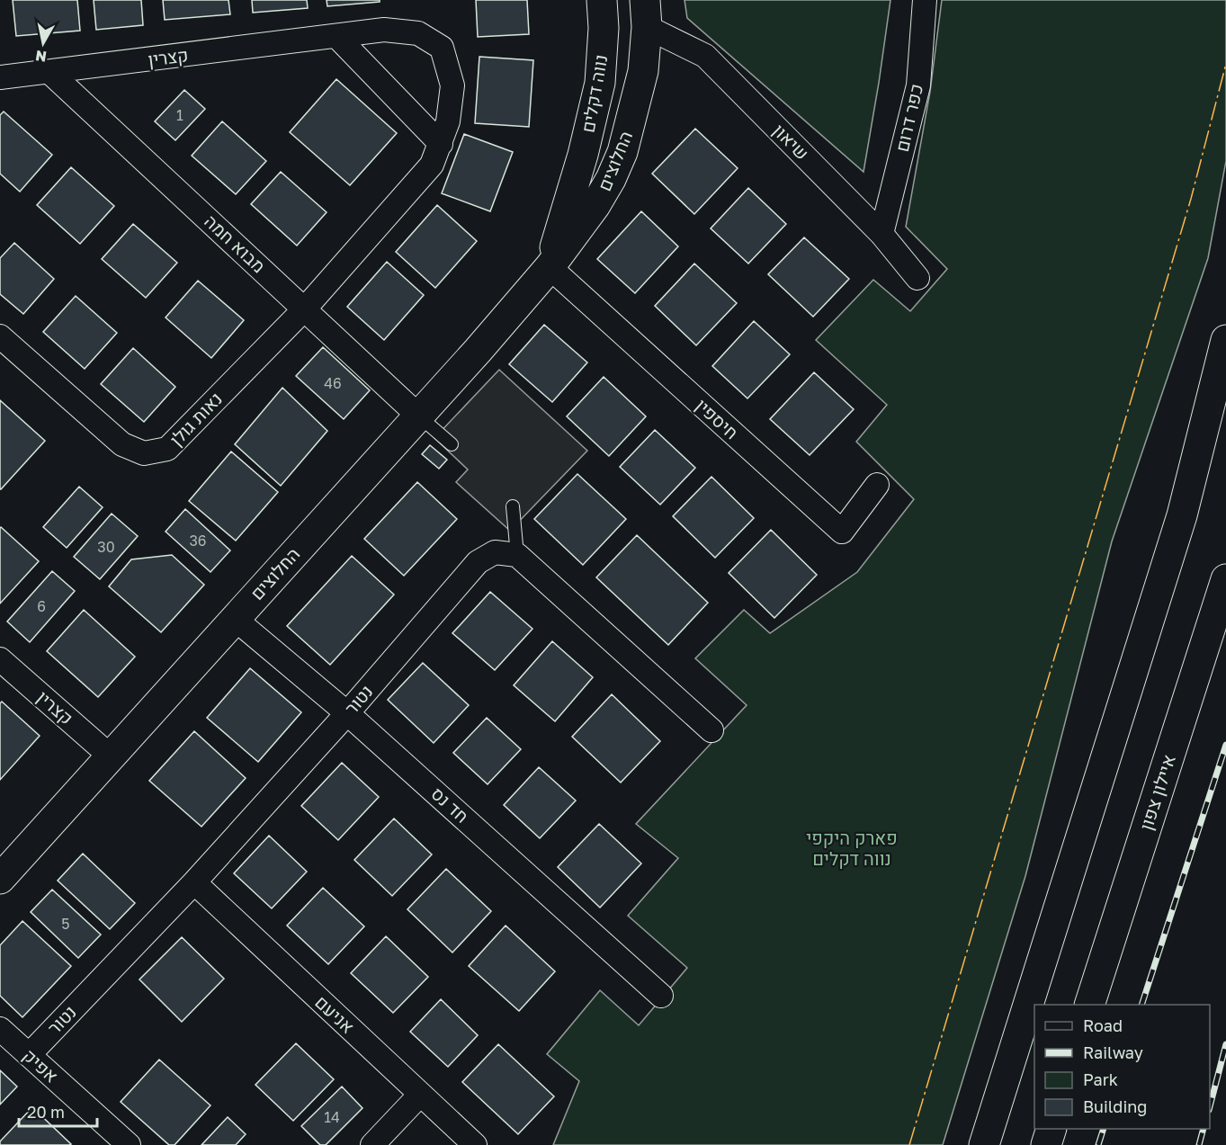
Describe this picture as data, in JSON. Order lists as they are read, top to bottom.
{
  "streets": {
    "main road": ["נווה דקלים", "החלוצים", "איילון צפון"],
    "street": [
      "קצרין",
      "כפר דרום",
      "שיאון",
      "מבוא חמה",
      "נאות גולן",
      "חיספין",
      "נטור",
      "חד נס",
      "אניעם",
      "אפיק"
    ]
  },
  "crossings": [
    ["קצרין", "החלוצים"],
    ["קצרין", "מבוא חמה"],
    ["קצרין", "נאות גולן"],
    ["נווה דקלים", "החלוצים"],
    ["כפר דרום", "שיאון"],
    ["שיאון", "החלוצים"],
    ["החלוצים", "מבוא חמה"],
    ["החלוצים", "חיספין"],
    ["החלוצים", "חד נס"],
    ["מבוא חמה", "נאות גולן"],
    ["נטור", "חד נס"],
    ["נטור", "אניעם"],
    ["נטור", "אפיק"]
  ],
  "parks": ["פארק היקפי נווה דקלים"],
  "house_numbers": [
    "1",
    "46",
    "36",
    "30",
    "6",
    "5",
    "14"
  ],
  "legend": [
    "Road",
    "Railway",
    "Park",
    "Building"
  ],
  "scale_bar": "20 m",
  "north": "bottom"
}
